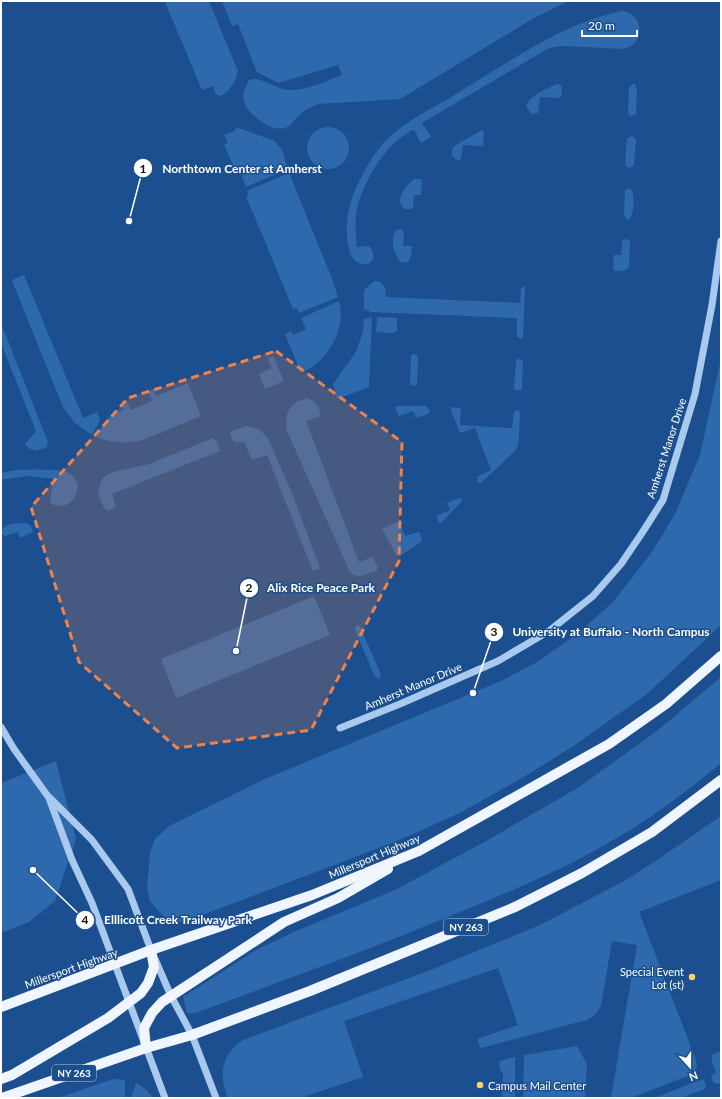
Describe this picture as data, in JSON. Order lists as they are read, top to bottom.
{
  "streets": {
    "main road": ["Millersport Highway", "NY 263"],
    "street": ["Amherst Manor Drive"]
  },
  "places": [
    "Northtown Center at Amherst",
    "Alix Rice Peace Park",
    "University at Buffalo - North Campus",
    "Elllicott Creek Trailway Park",
    "Special Event Lot (st)",
    "Campus Mail Center"
  ],
  "scale_bar": "20 m",
  "north": "bottom"
}
